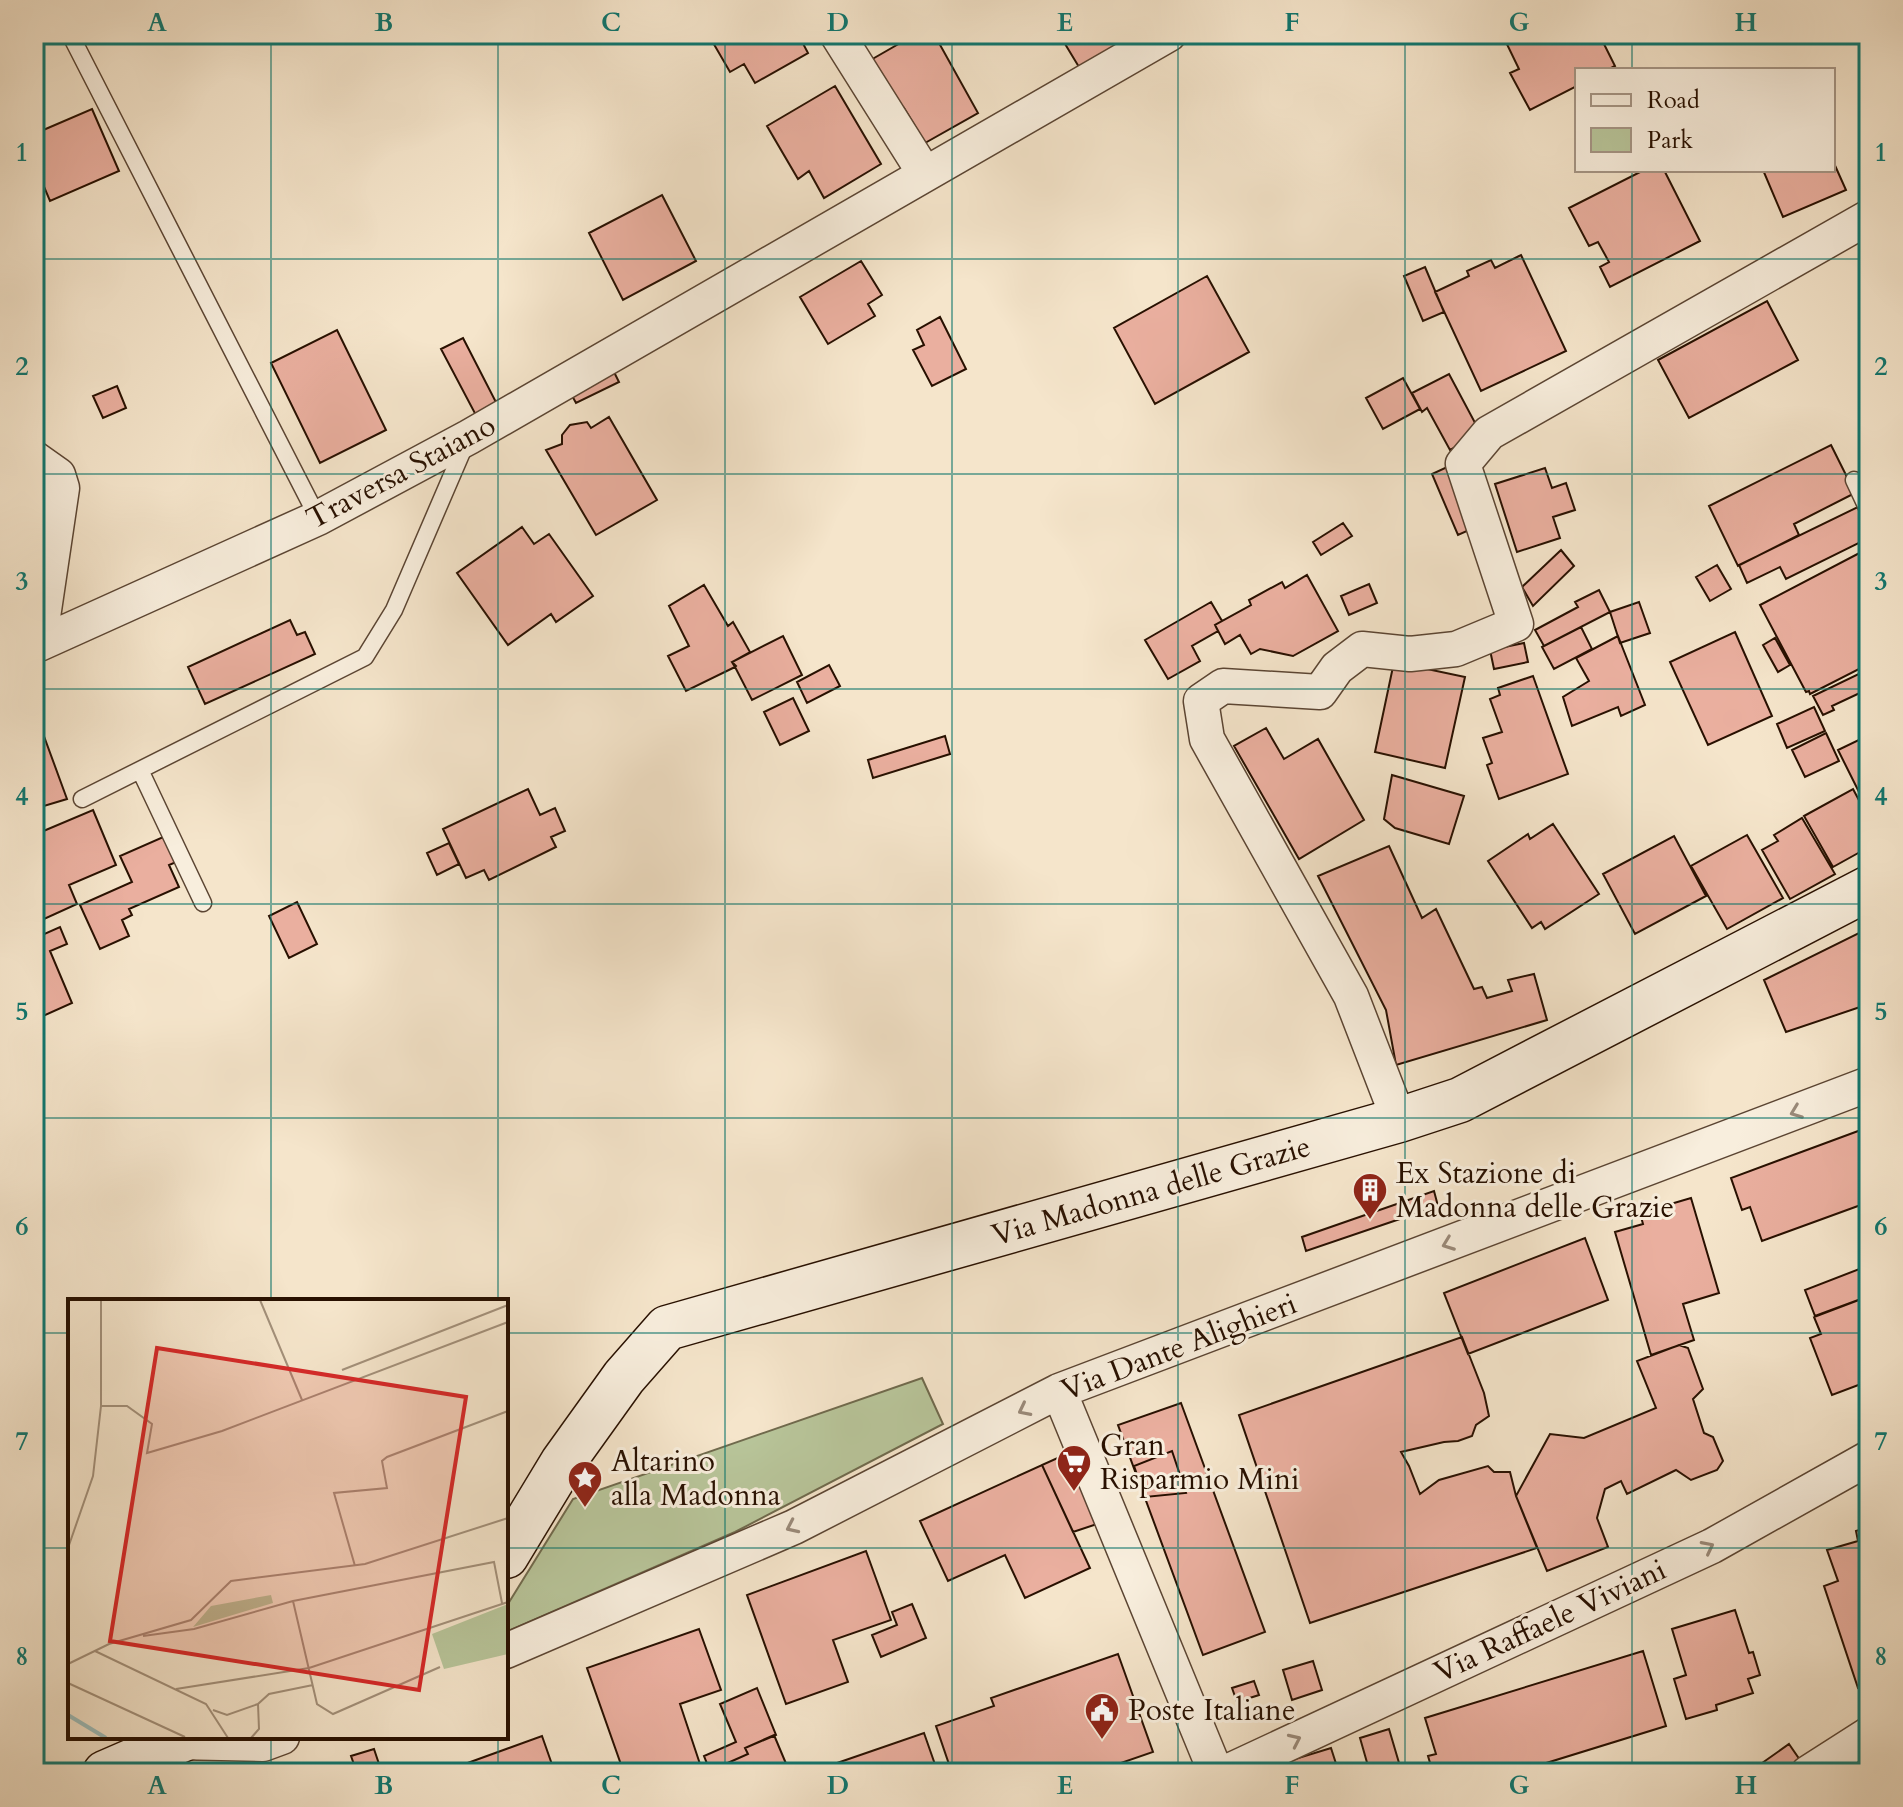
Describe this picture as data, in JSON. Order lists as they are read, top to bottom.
{
  "streets": {
    "main road": ["Via Madonna delle Grazie"],
    "street": ["Traversa Staiano", "Via Dante Alighieri", "Via Raffaele Viviani"]
  },
  "one_way": ["Via Dante Alighieri", "Via Raffaele Viviani"],
  "places": {
    "building": ["Ex Stazione di Madonna delle Grazie"],
    "supermarket": ["Gran Risparmio Mini"],
    "place": ["Altarino alla Madonna"],
    "public building": ["Poste Italiane"]
  },
  "legend": ["Road", "Park"],
  "grid": {
    "columns": [
      "A",
      "B",
      "C",
      "D",
      "E",
      "F",
      "G",
      "H"
    ],
    "rows": [
      "1",
      "2",
      "3",
      "4",
      "5",
      "6",
      "7",
      "8"
    ]
  }
}
